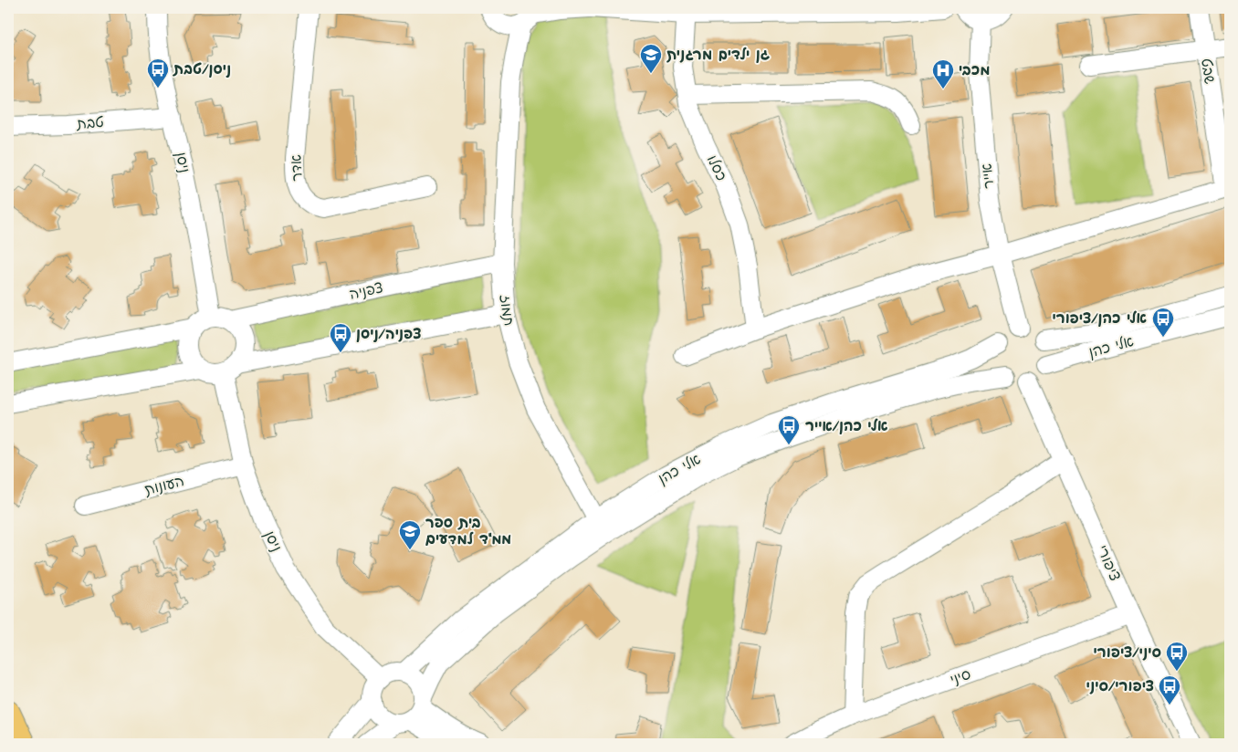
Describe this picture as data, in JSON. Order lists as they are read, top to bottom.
{
  "streets": {
    "street": [
      "שבט",
      "טבת",
      "ניסן",
      "אדר",
      "כסלו",
      "אייר",
      "צפניה",
      "תמוז",
      "אלי כהן",
      "העונות",
      "ציפורי",
      "סיני"
    ]
  },
  "crossings": [
    ["טבת", "ניסן"],
    ["ניסן", "צפניה"],
    ["ניסן", "אלי כהן"],
    ["ניסן", "העונות"],
    ["אייר", "אלי כהן"],
    ["אייר", "ציפורי"],
    ["צפניה", "תמוז"],
    ["תמוז", "אלי כהן"],
    ["אלי כהן", "ציפורי"],
    ["ציפורי", "סיני"]
  ],
  "places": {
    "school or university": ["גן ילדים מרגנית", "בית ספר ממ\"ד למדעים"],
    "bus stop": [
      "ניסן/טבת",
      "אלי כהן/ציפורי",
      "צפניה/ניסן",
      "אלי כהן/אייר",
      "סיני/ציפורי",
      "ציפורי/סיני"
    ],
    "hospital": ["מכבי"]
  }
}
